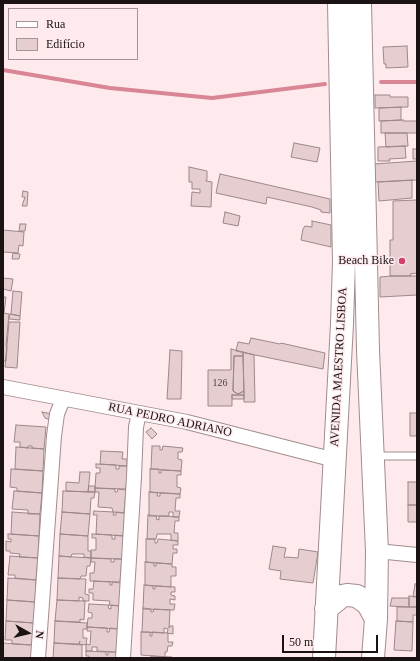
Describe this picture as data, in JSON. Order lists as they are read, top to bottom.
{
  "streets": {
    "highway": ["AVENIDA MAESTRO LISBOA"],
    "street": ["RUA PEDRO ADRIANO"]
  },
  "crossings": [
    ["AVENIDA MAESTRO LISBOA", "RUA PEDRO ADRIANO"]
  ],
  "places": ["Beach Bike"],
  "house_numbers": ["126"],
  "legend": ["Rua", "Edifício"],
  "scale_bar": "50 m",
  "north": "right"
}
